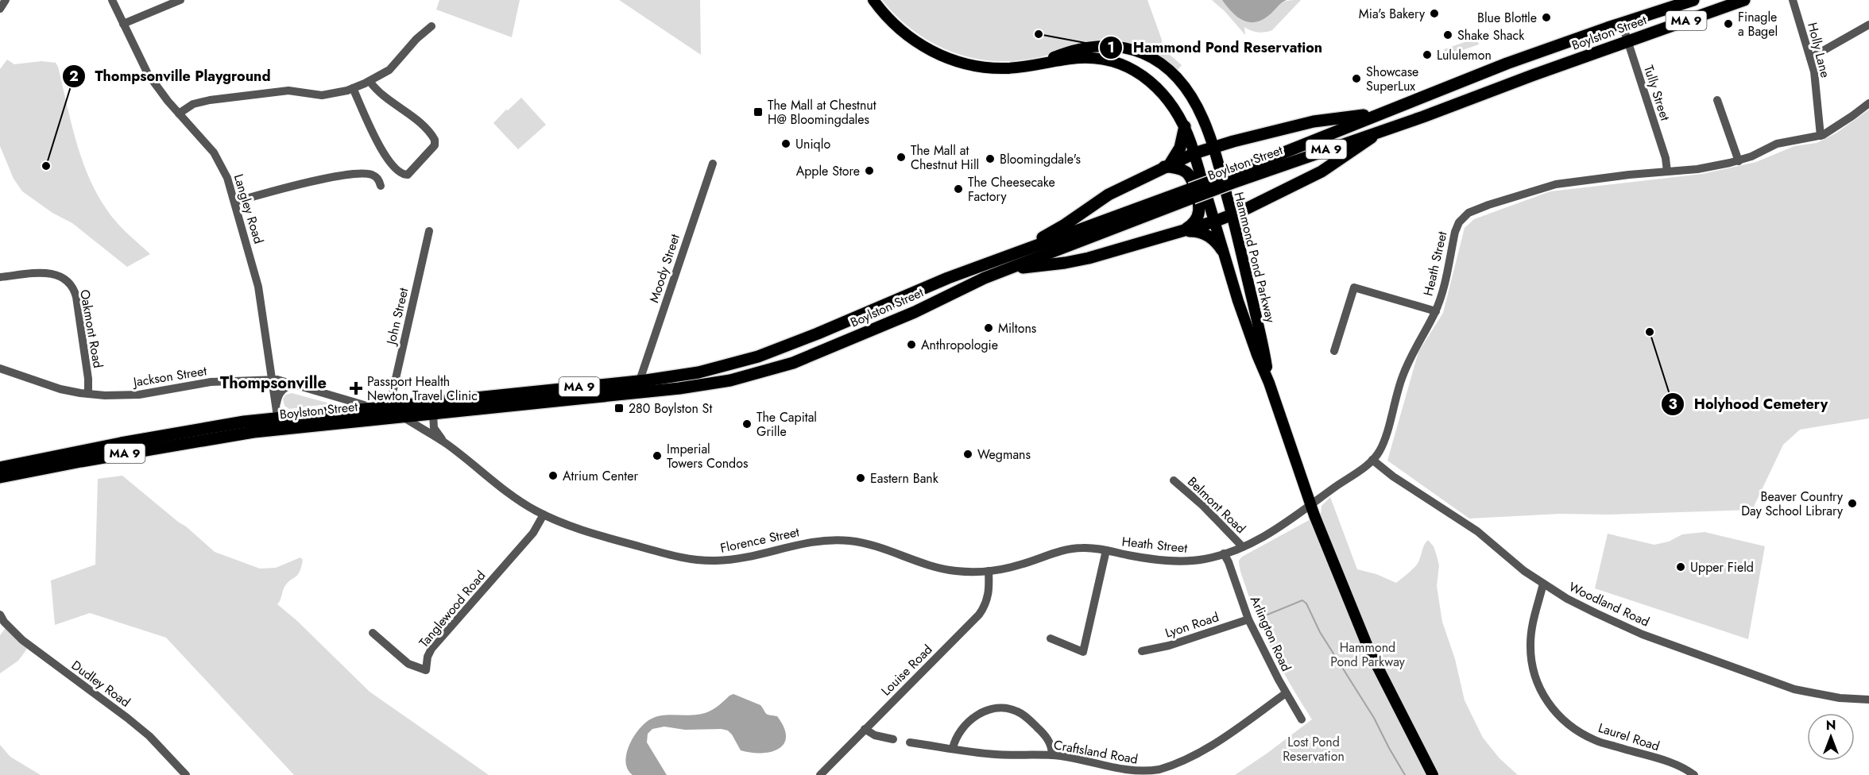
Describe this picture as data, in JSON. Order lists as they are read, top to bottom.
{
  "streets": {
    "highway": ["MA 9", "Boylston Street"],
    "main road": ["Hammond Pond Parkway"],
    "street": [
      "Holly Lane",
      "Tully Street",
      "Langley Road",
      "Heath Street",
      "Moody Street",
      "John Street",
      "Oakmont Road",
      "Jackson Street",
      "Belmont Road",
      "Florence Street",
      "Woodland Road",
      "Tanglewood Road",
      "Lyon Road",
      "Arlington Road",
      "Louise Road",
      "Dudley Road",
      "Laurel Road",
      "Craftsland Road"
    ]
  },
  "crossings": [
    ["Boylston Street", "Tully Street"],
    ["Boylston Street", "Langley Road"],
    ["Boylston Street", "Moody Street"],
    ["Boylston Street", "John Street"],
    ["Boylston Street", "Jackson Street"],
    ["Boylston Street", "Florence Street"],
    ["Holly Lane", "Heath Street"],
    ["Tully Street", "Heath Street"],
    ["Langley Road", "Jackson Street"],
    ["Hammond Pond Parkway", "Heath Street"],
    ["Heath Street", "Belmont Road"],
    ["Heath Street", "Florence Street"],
    ["Heath Street", "Woodland Road"],
    ["Heath Street", "Arlington Road"],
    ["Oakmont Road", "Jackson Street"],
    ["Florence Street", "Tanglewood Road"],
    ["Florence Street", "Louise Road"],
    ["Woodland Road", "Laurel Road"],
    ["Lyon Road", "Arlington Road"],
    ["Arlington Road", "Craftsland Road"]
  ],
  "districts": ["Thompsonville"],
  "parks": ["Hammond Pond Parkway", "Lost Pond Reservation"],
  "places": {
    "other": [
      "Mia's Bakery",
      "Blue Blottle",
      "Finagle a Bagel",
      "Hammond Pond Reservation",
      "Shake Shack",
      "Lululemon",
      "Showcase SuperLux",
      "Uniqlo",
      "The Mall at Chestnut Hill",
      "Bloomingdale's",
      "Thompsonville Playground",
      "Apple Store",
      "The Cheesecake Factory",
      "Miltons",
      "Holyhood Cemetery",
      "Anthropologie",
      "The Capital Grille",
      "Wegmans",
      "Imperial Towers Condos",
      "Atrium Center",
      "Eastern Bank",
      "Beaver Country Day School Library",
      "Upper Field"
    ],
    "transit": ["The Mall at Chestnut H@ Bloomingdales", "280 Boylston St"],
    "health": ["Passport Health Newton Travel Clinic"]
  },
  "north": "top"
}
